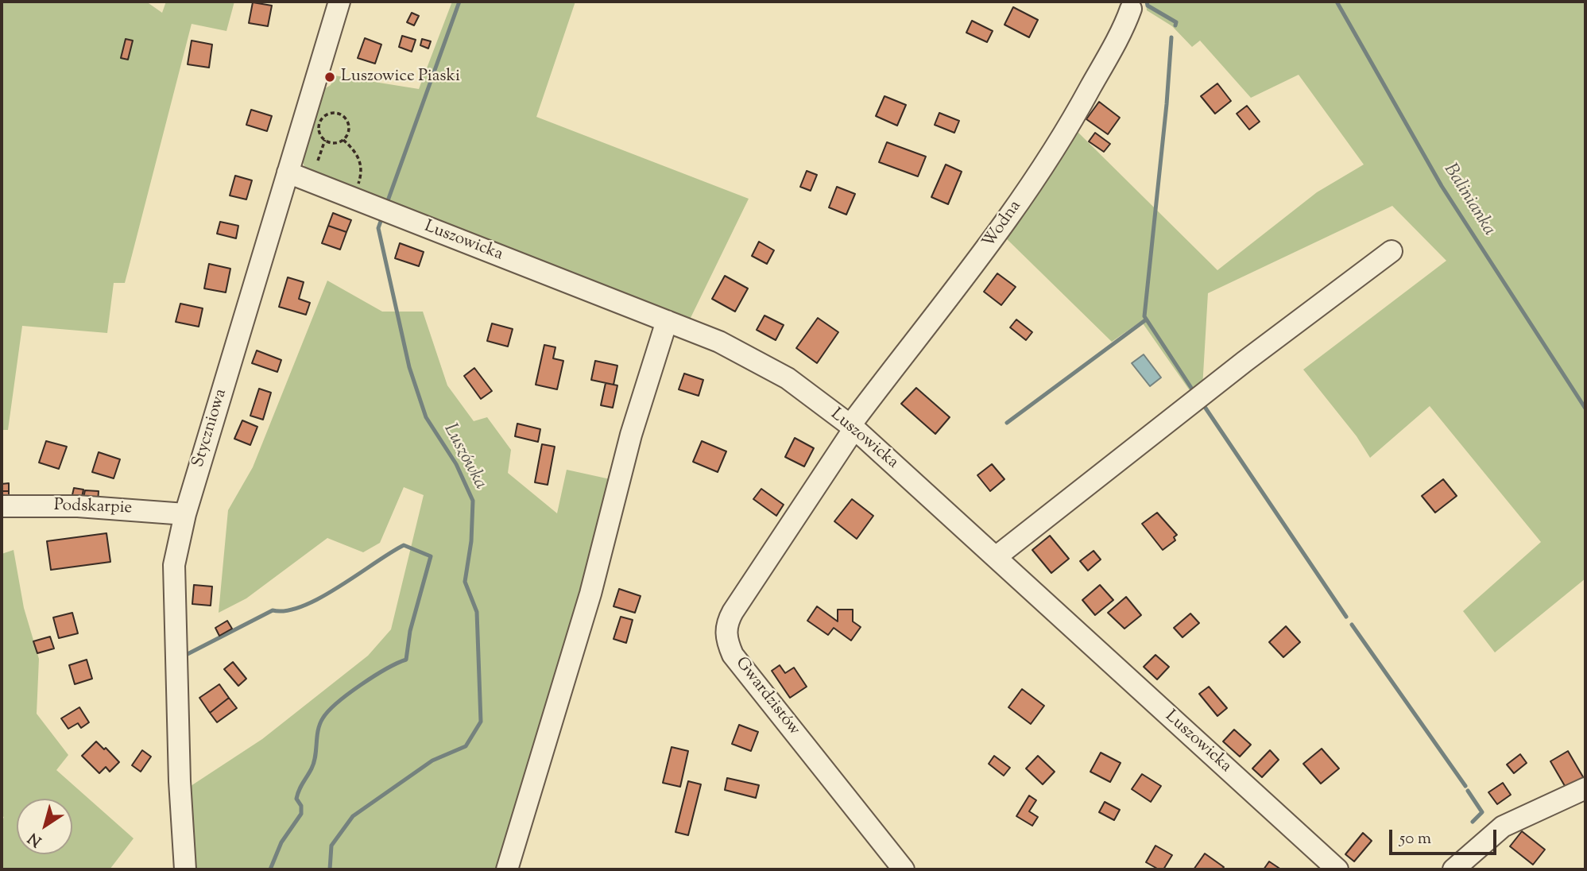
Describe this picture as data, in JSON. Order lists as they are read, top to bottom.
{
  "streets": {
    "street": [
      "Wodna",
      "Luszowicka",
      "Styczniowa",
      "Podskarpie",
      "Gwardzistów"
    ]
  },
  "crossings": [
    ["Wodna", "Luszowicka"],
    ["Wodna", "Gwardzistów"],
    ["Luszowicka", "Styczniowa"],
    ["Luszowicka", "Gwardzistów"],
    ["Styczniowa", "Podskarpie"]
  ],
  "water": ["Balinianka", "Luszówka"],
  "places": ["Luszowice Piaski"],
  "scale_bar": "50 m",
  "north": "bottom left"
}
